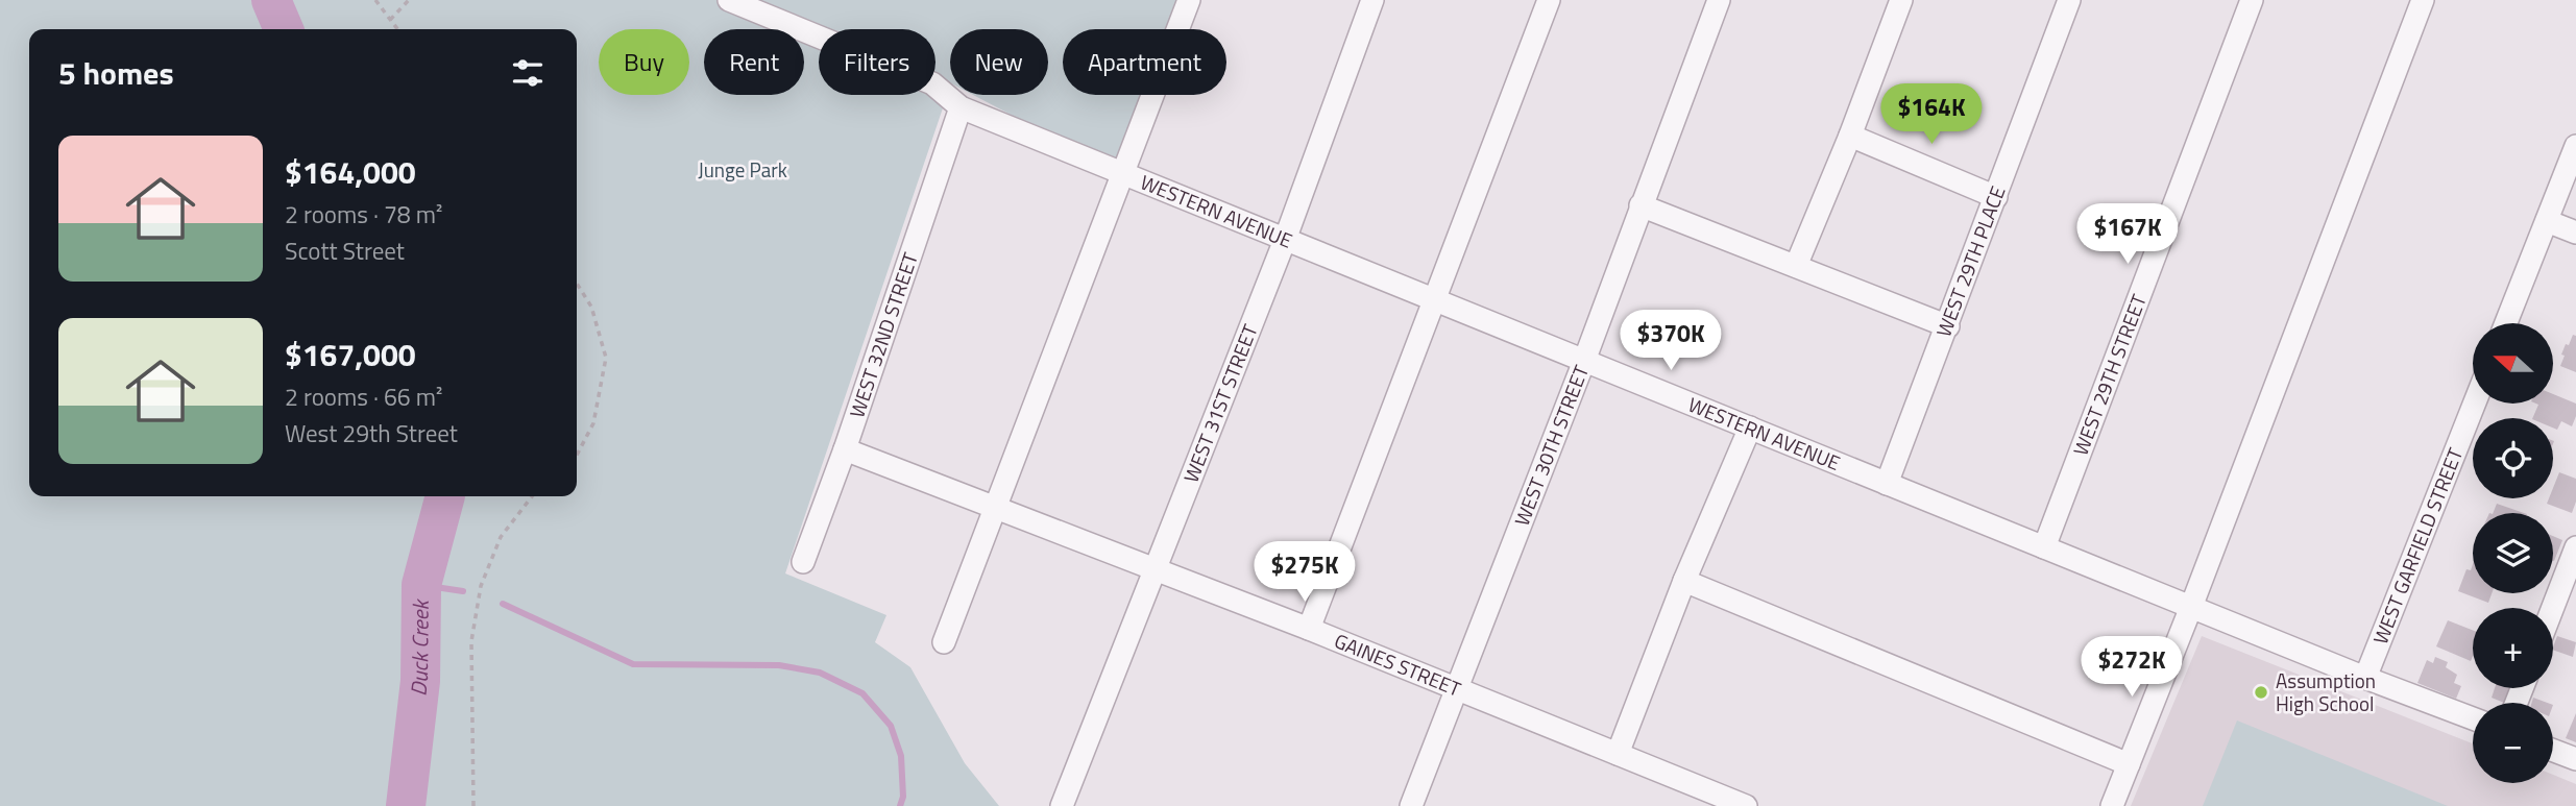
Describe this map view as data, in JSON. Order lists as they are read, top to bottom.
{
  "streets": {
    "street": [
      "WESTERN AVENUE",
      "WEST 29TH PLACE",
      "WEST 32ND STREET",
      "WEST 29TH STREET",
      "WEST 31ST STREET",
      "WEST 30TH STREET",
      "WEST GARFIELD STREET",
      "GAINES STREET"
    ]
  },
  "crossings": [
    ["WESTERN AVENUE", "WEST 29TH PLACE"],
    ["WESTERN AVENUE", "WEST 32ND STREET"],
    ["WESTERN AVENUE", "WEST 29TH STREET"],
    ["WESTERN AVENUE", "WEST 31ST STREET"],
    ["WESTERN AVENUE", "WEST 30TH STREET"],
    ["WESTERN AVENUE", "WEST GARFIELD STREET"],
    ["WEST 32ND STREET", "GAINES STREET"],
    ["WEST 31ST STREET", "GAINES STREET"],
    ["WEST 30TH STREET", "GAINES STREET"]
  ],
  "water": ["Duck Creek"],
  "parks": ["Junge Park"],
  "places": ["Assumption High School"],
  "north": "left",
  "page": {
    "chip": [
      "Buy",
      "Rent",
      "Filters",
      "New",
      "Apartment"
    ],
    "heading": "5 homes",
    "price": [
      "$164K",
      "$167K",
      "$370K",
      "$275K",
      "$272K"
    ],
    "list": [
      {
        "name": "$164,000",
        "note": "2 rooms · 78 m² · Scott Street"
      },
      {
        "name": "$167,000",
        "note": "2 rooms · 66 m² · West 29th Street"
      }
    ],
    "map_buttons": ["+", "−"]
  }
}
